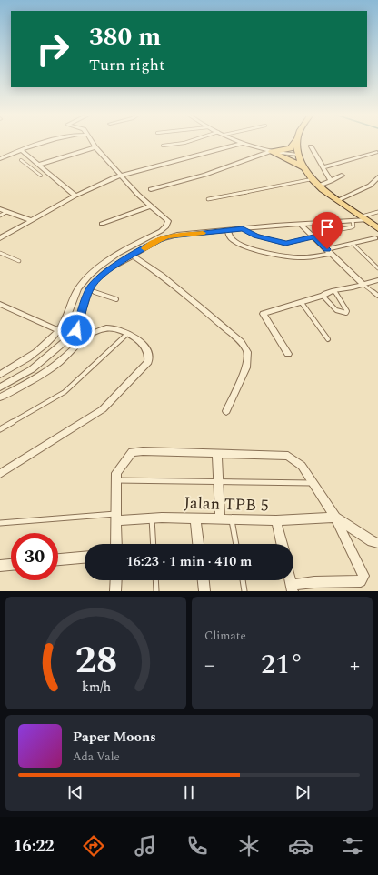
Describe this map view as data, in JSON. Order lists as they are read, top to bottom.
{
  "streets": {
    "street": ["Jalan TPB 5"]
  },
  "page": {
    "turn": ["380 m", "Turn right"],
    "limit": "30",
    "trip": "16:23 · 1 min · 410 m",
    "tile": "Climate",
    "heat": ["−", "21°", "+"],
    "song": ["Paper Moons", "Ada Vale"],
    "tabs": "16:22",
    "gauge": ["28", "km/h"]
  }
}
